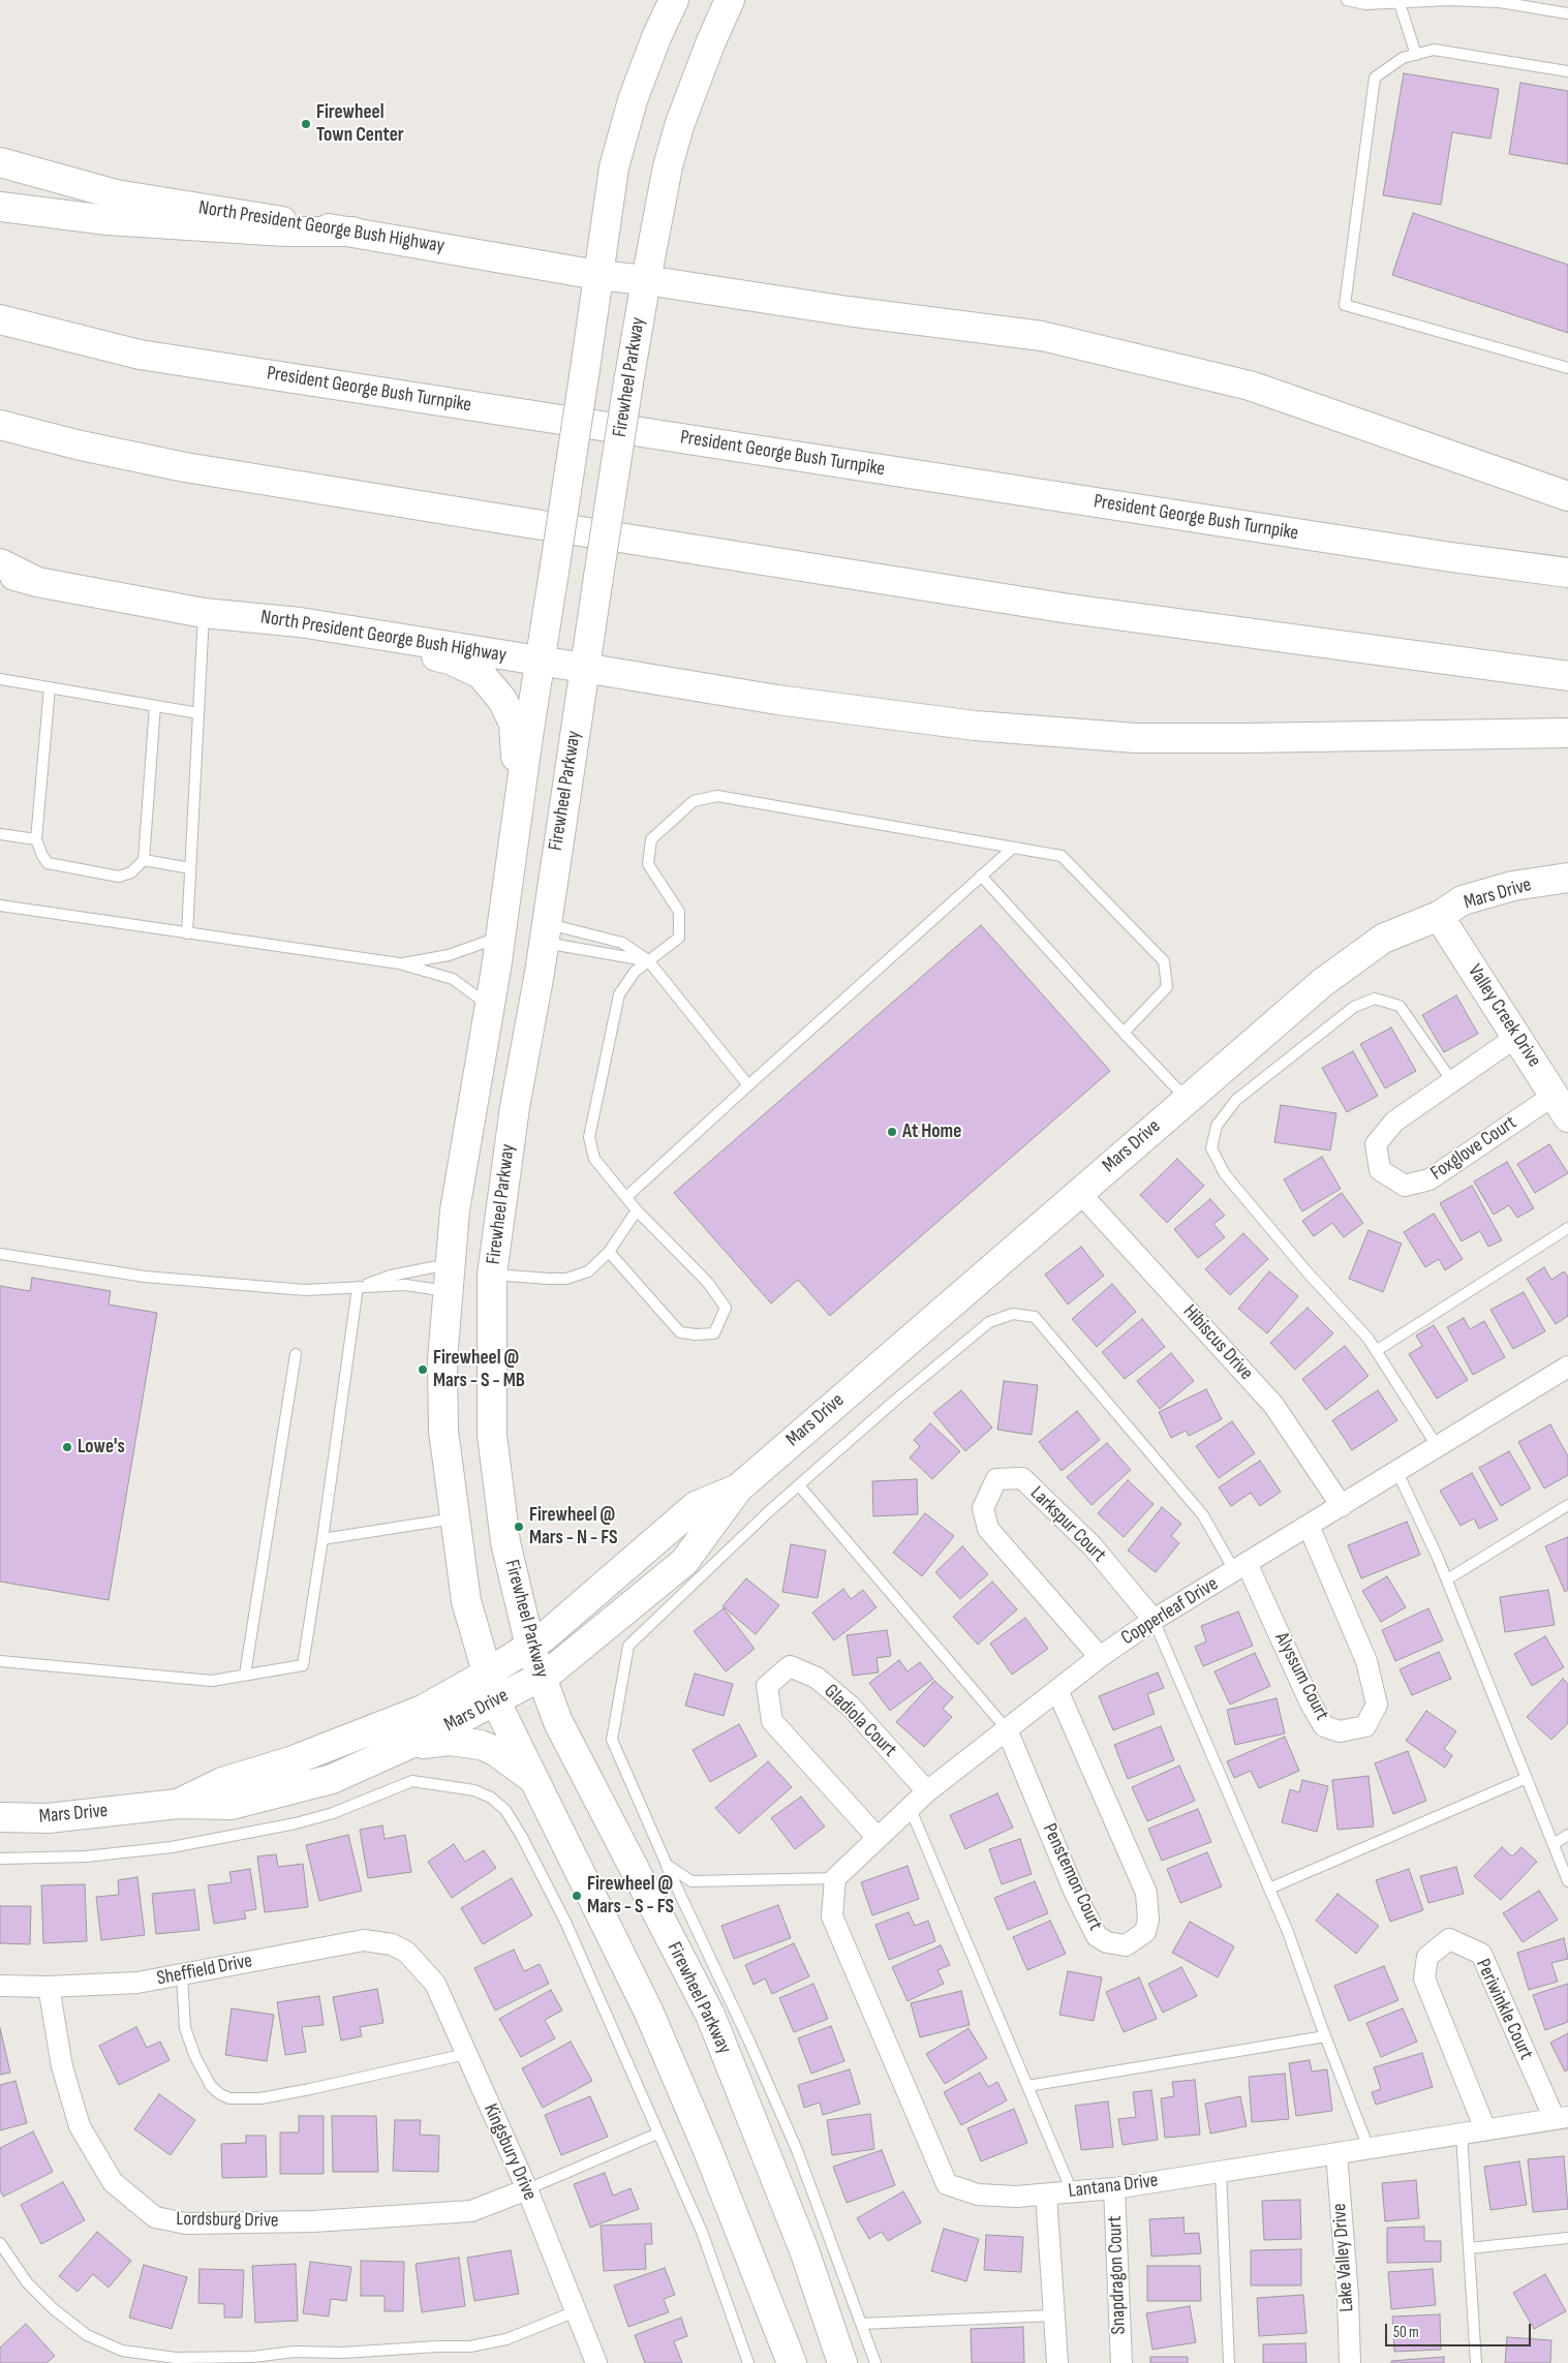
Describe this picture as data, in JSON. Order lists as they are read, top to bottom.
{
  "streets": {
    "main road": [
      "North President George Bush Highway",
      "Firewheel Parkway",
      "President George Bush Turnpike",
      "Mars Drive",
      "Valley Creek Drive"
    ],
    "street": [
      "Foxglove Court",
      "Hibiscus Drive",
      "Larkspur Court",
      "Copperleaf Drive",
      "Alyssum Court",
      "Gladiola Court",
      "Penstemon Court",
      "Sheffield Drive",
      "Periwinkle Court",
      "Kingsbury Drive",
      "Lantana Drive",
      "Lordsburg Drive",
      "Lake Valley Drive",
      "Snapdragon Court"
    ]
  },
  "crossings": [
    ["North President George Bush Highway", "Firewheel Parkway"],
    ["Firewheel Parkway", "Mars Drive"],
    ["Mars Drive", "Valley Creek Drive"],
    ["Mars Drive", "Hibiscus Drive"],
    ["Valley Creek Drive", "Foxglove Court"],
    ["Hibiscus Drive", "Copperleaf Drive"],
    ["Larkspur Court", "Copperleaf Drive"],
    ["Copperleaf Drive", "Alyssum Court"],
    ["Copperleaf Drive", "Gladiola Court"],
    ["Copperleaf Drive", "Penstemon Court"],
    ["Copperleaf Drive", "Lantana Drive"],
    ["Sheffield Drive", "Kingsbury Drive"],
    ["Sheffield Drive", "Lordsburg Drive"],
    ["Periwinkle Court", "Lantana Drive"],
    ["Kingsbury Drive", "Lordsburg Drive"],
    ["Lantana Drive", "Lake Valley Drive"],
    ["Lantana Drive", "Snapdragon Court"]
  ],
  "places": [
    "Firewheel Town Center",
    "At Home",
    "Firewheel @ Mars - S - MB",
    "Lowe's",
    "Firewheel @ Mars - N - FS",
    "Firewheel @ Mars - S - FS"
  ],
  "scale_bar": "50 m"
}
